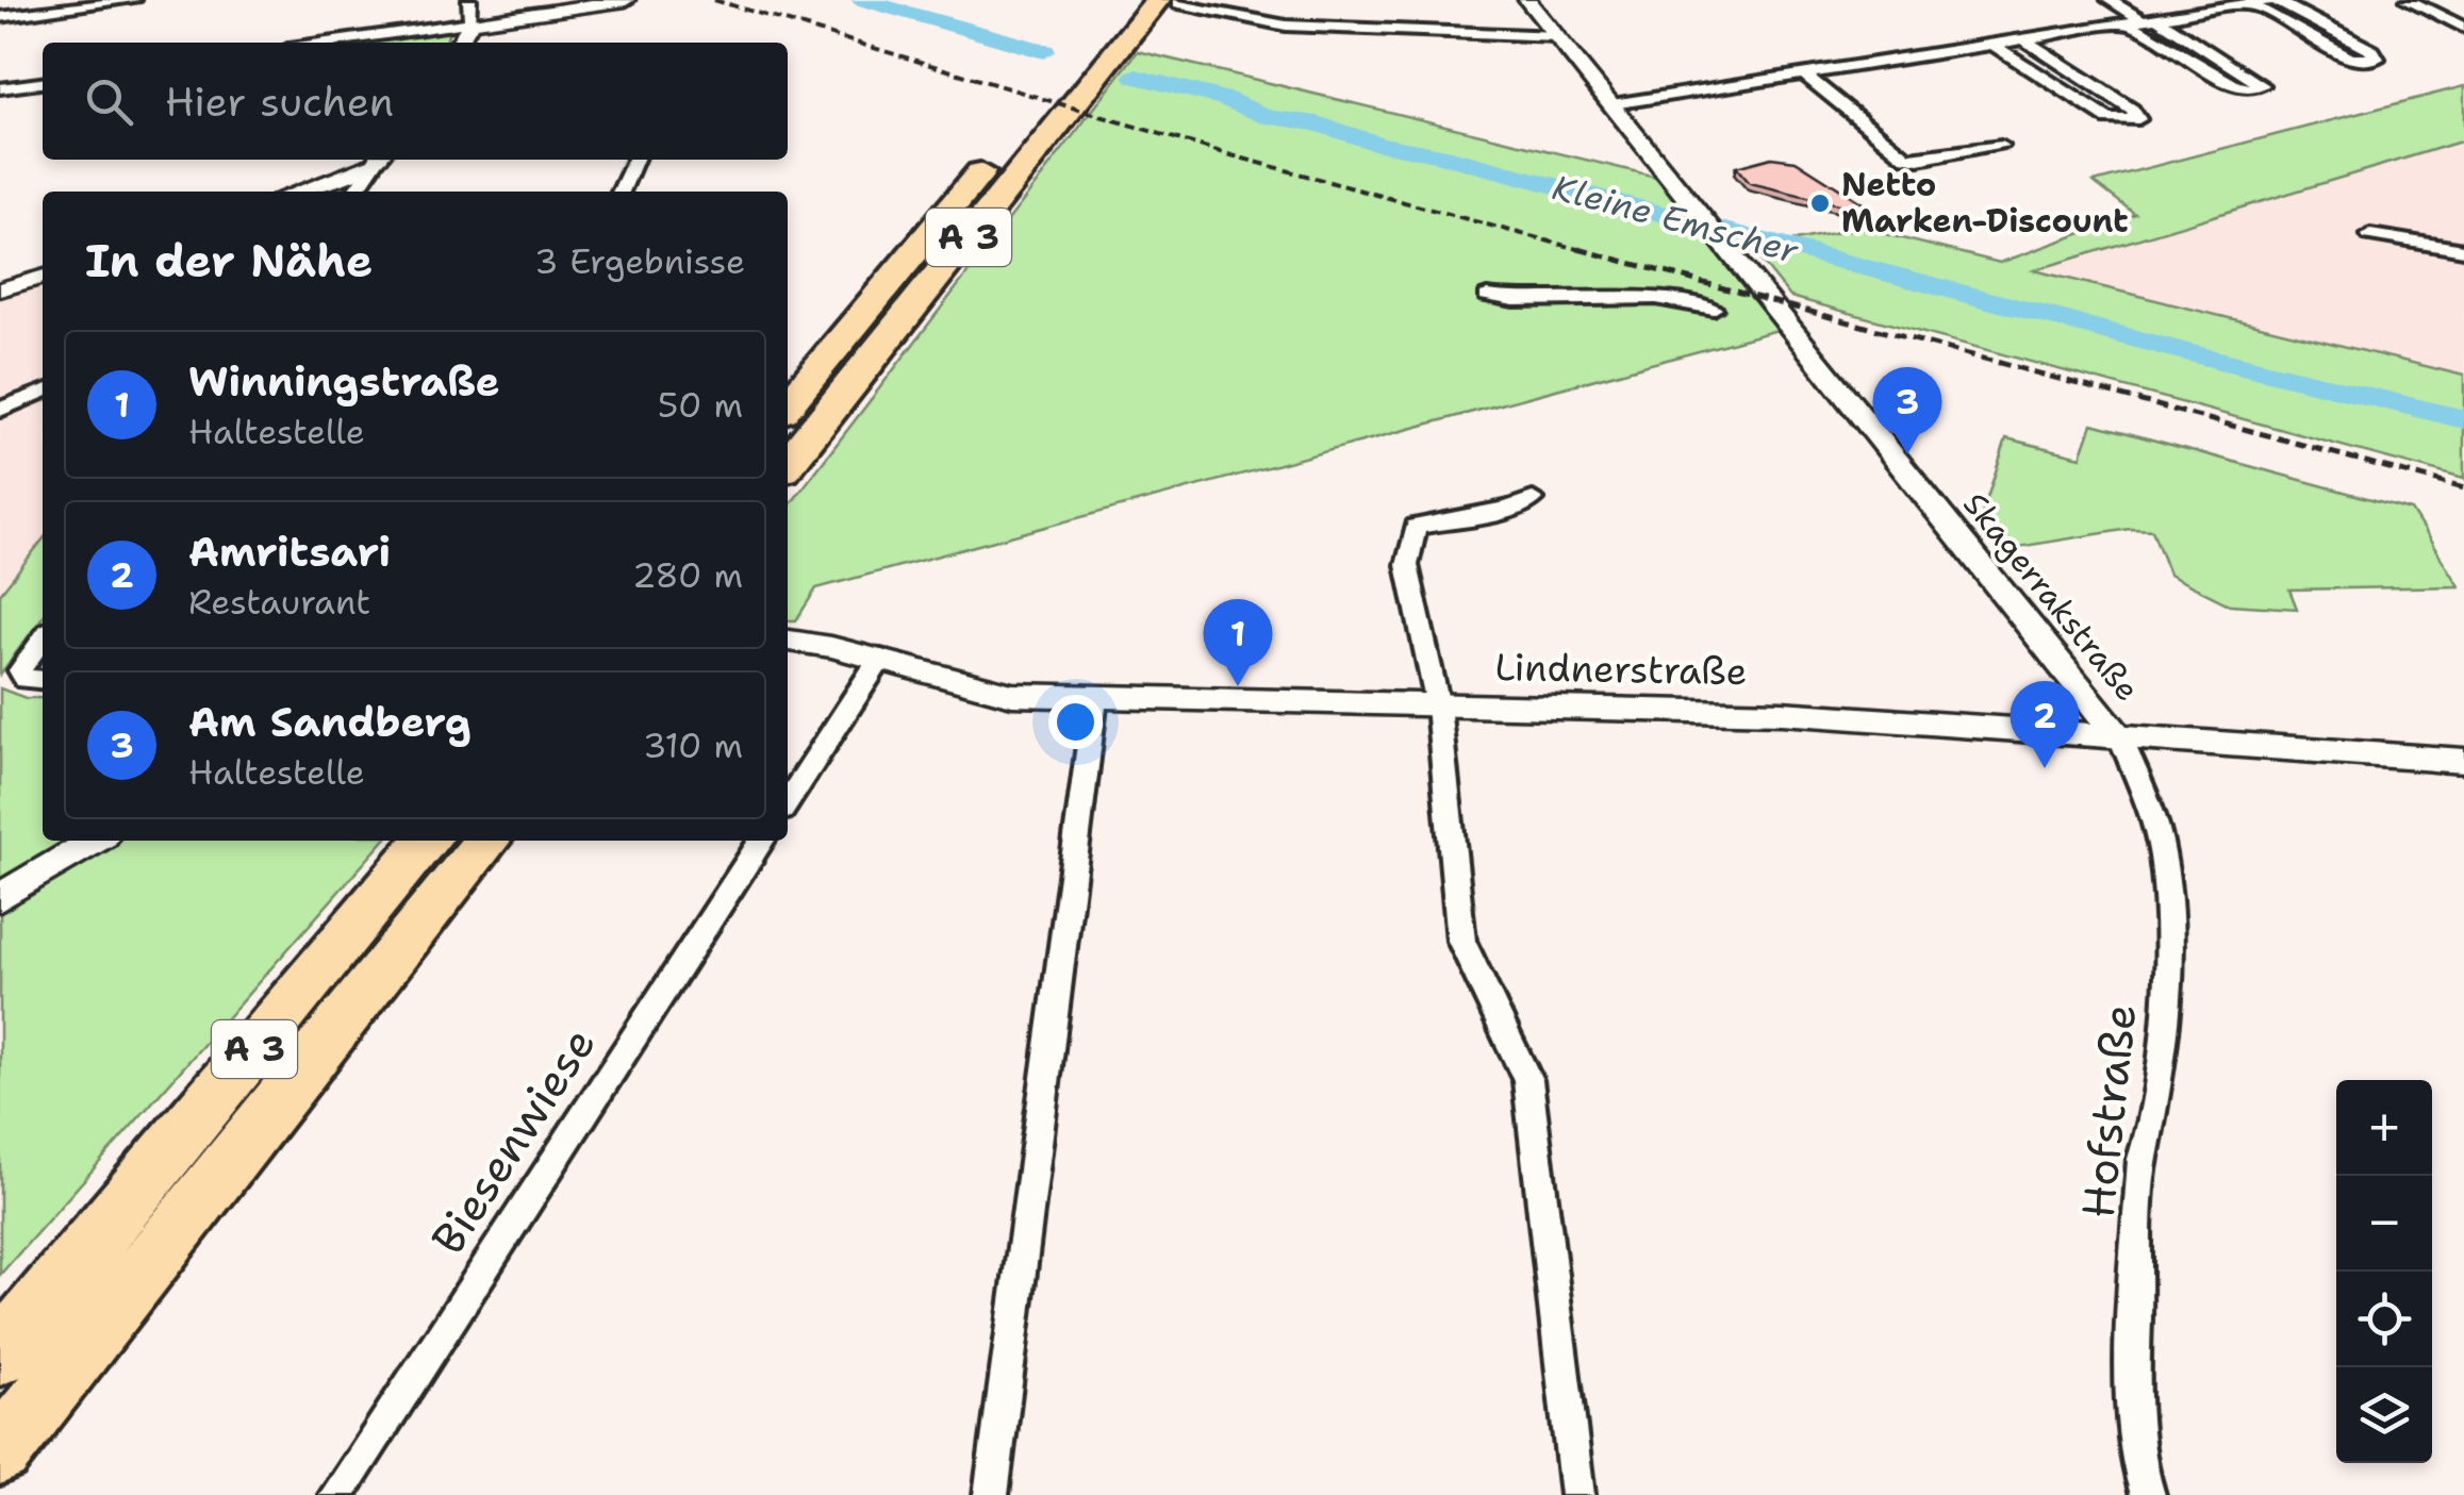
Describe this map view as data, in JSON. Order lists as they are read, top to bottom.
{
  "streets": {
    "highway": ["A 3"],
    "street": [
      "Skagerrakstraße",
      "Lindnerstraße",
      "Hofstraße",
      "Biesenwiese"
    ]
  },
  "crossings": [
    ["Skagerrakstraße", "Lindnerstraße"],
    ["Skagerrakstraße", "Hofstraße"],
    ["Lindnerstraße", "Hofstraße"]
  ],
  "water": ["Kleine Emscher"],
  "places": ["Netto Marken-Discount"],
  "page": {
    "search": "Hier suchen",
    "heading": ["In der Nähe", "3 Ergebnisse"],
    "list": [
      {
        "mark": "1",
        "name": "Winningstraße",
        "note": "Haltestelle",
        "value": "50 m"
      },
      {
        "mark": "2",
        "name": "Amritsari",
        "note": "Restaurant",
        "value": "280 m"
      },
      {
        "mark": "3",
        "name": "Am Sandberg",
        "note": "Haltestelle",
        "value": "310 m"
      }
    ],
    "pins": ["3", "1", "2"],
    "map_buttons": ["+", "−"]
  }
}
